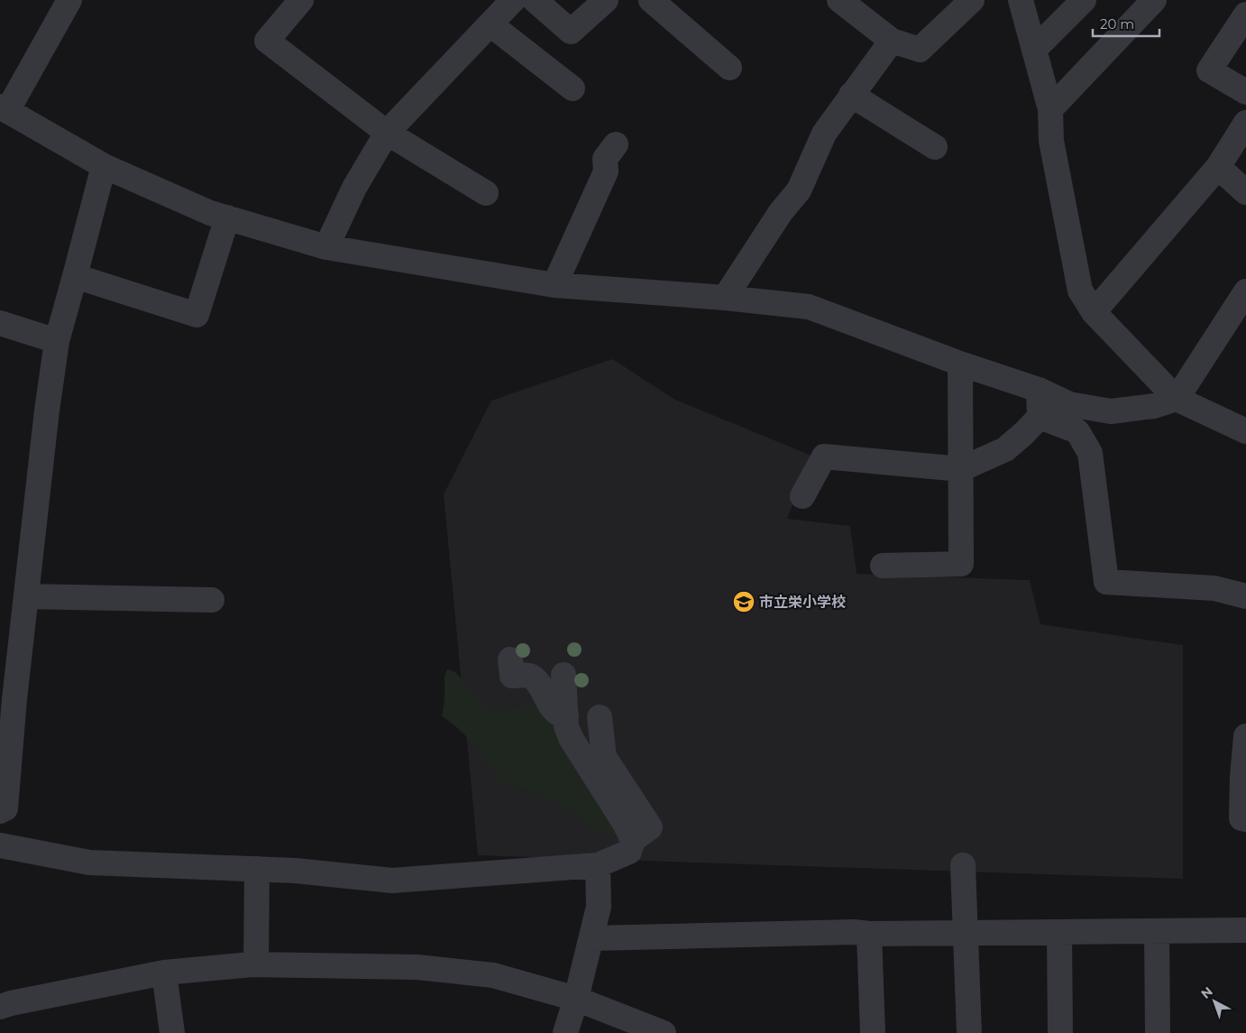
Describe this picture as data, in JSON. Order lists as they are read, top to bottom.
{
  "places": {
    "school or university": ["市立栄小学校"]
  },
  "scale_bar": "20 m",
  "north": "top left"
}
